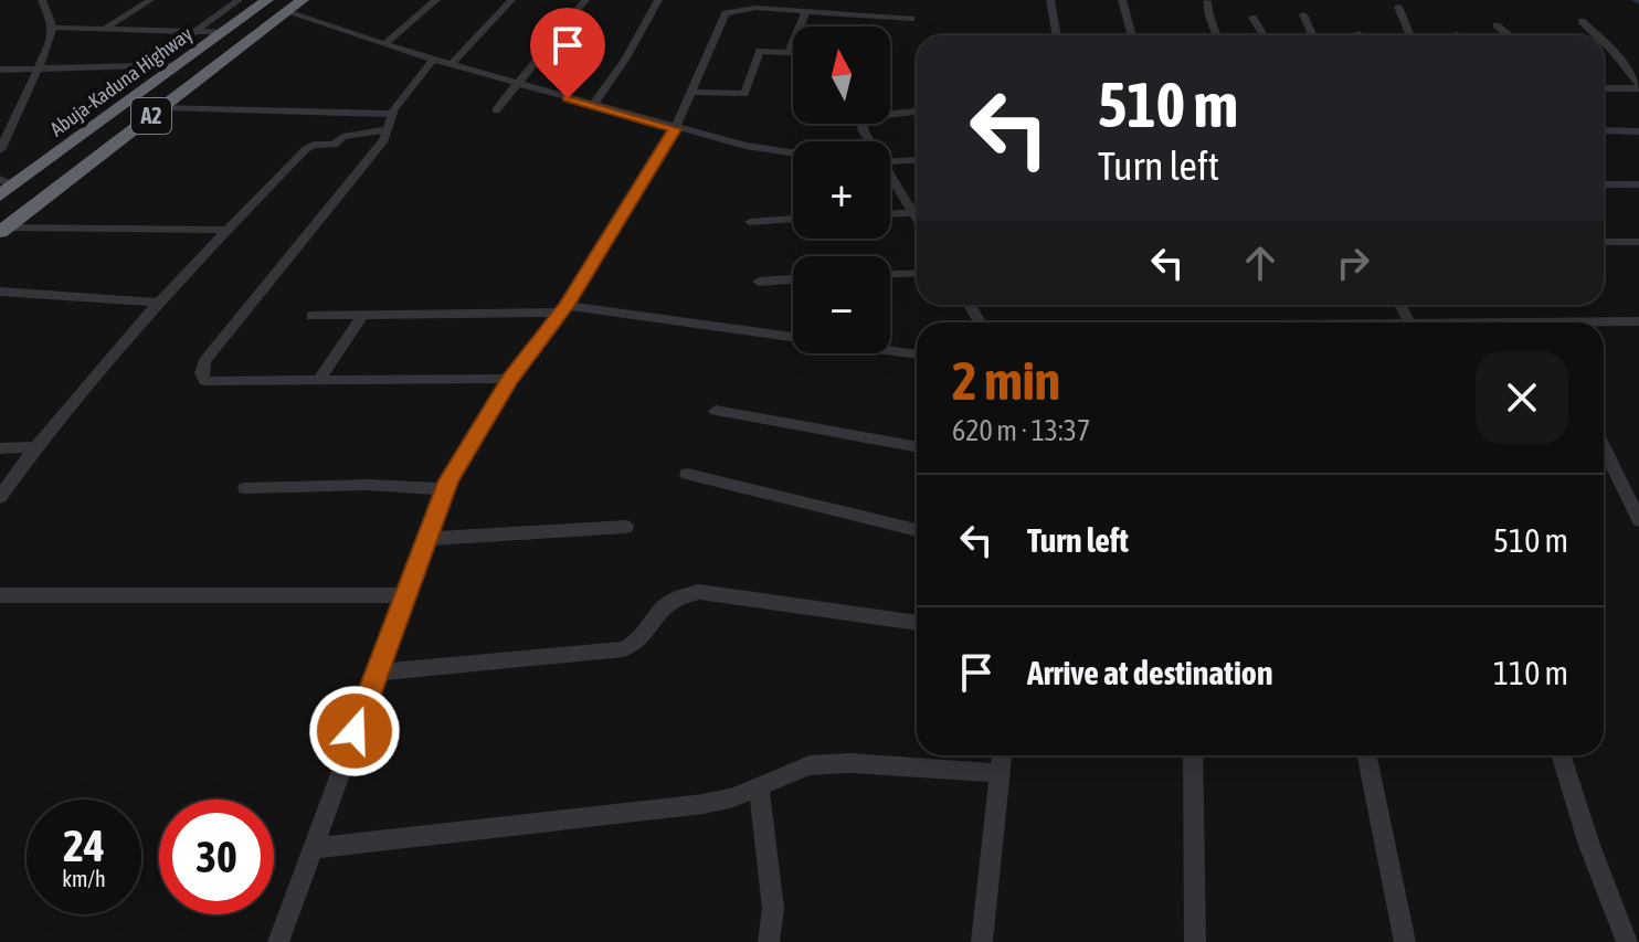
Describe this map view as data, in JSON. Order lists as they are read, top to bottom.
{
  "streets": {
    "highway": ["Abuja-Kaduna Highway", "A2"]
  },
  "north": "top",
  "page": {
    "map_buttons": ["+", "−"],
    "turn": ["510 m", "Turn left"],
    "heading": ["2 min", "620 m · 13:37"],
    "list": [
      {
        "name": "Turn left",
        "value": "510 m"
      },
      {
        "name": "Arrive at destination",
        "value": "110 m"
      }
    ],
    "speed": "24 km/h",
    "limit": "30"
  }
}
